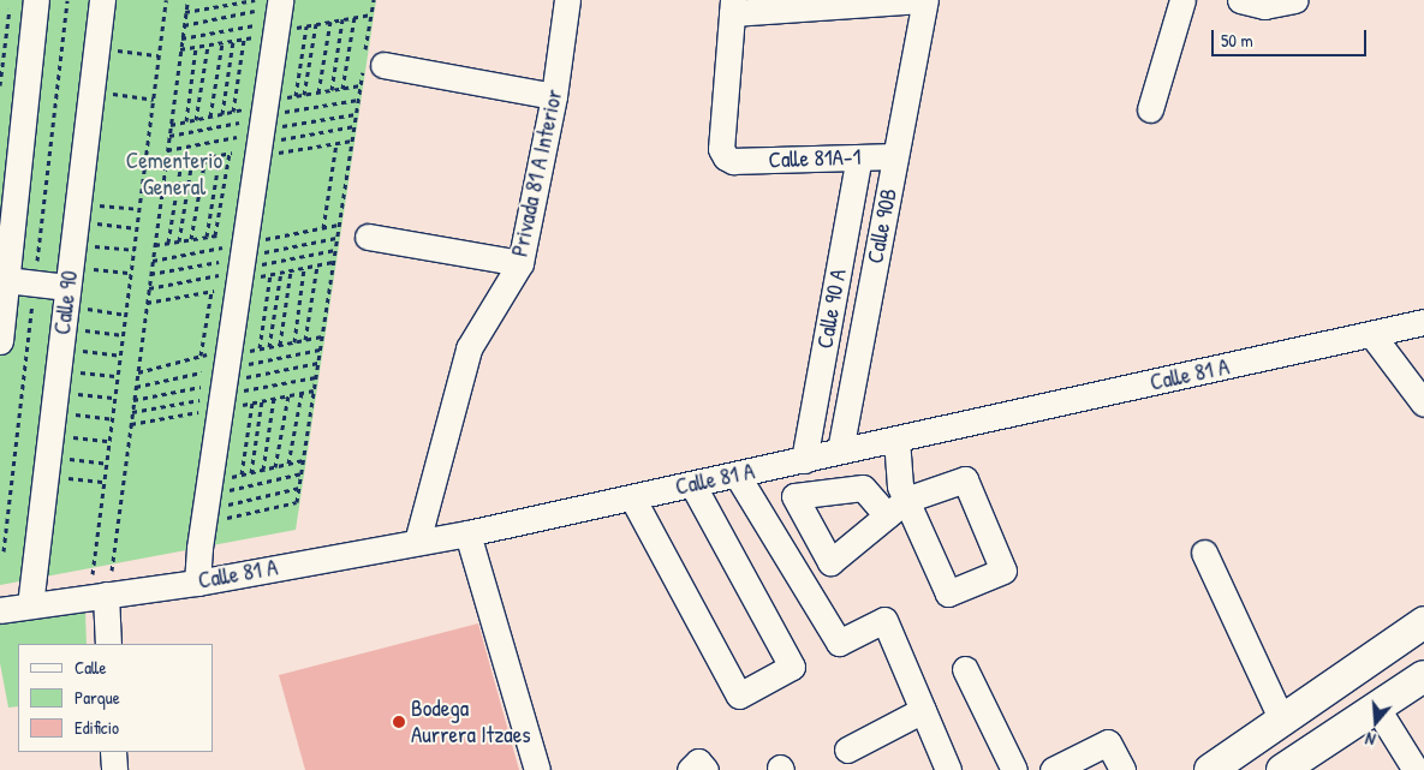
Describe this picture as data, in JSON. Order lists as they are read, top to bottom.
{
  "streets": {
    "street": [
      "Calle 81A-1",
      "Privada 81 A Interior",
      "Calle 90B",
      "Calle 90",
      "Calle 90 A",
      "Calle 81 A"
    ]
  },
  "crossings": [
    ["Calle 81A-1", "Calle 90B"],
    ["Calle 81A-1", "Calle 90 A"],
    ["Privada 81 A Interior", "Calle 81 A"],
    ["Calle 90B", "Calle 81 A"],
    ["Calle 90", "Calle 81 A"],
    ["Calle 90 A", "Calle 81 A"]
  ],
  "parks": ["Cementerio General"],
  "places": ["Bodega Aurrera Itzaes"],
  "legend": ["Calle", "Parque", "Edificio"],
  "scale_bar": "50 m",
  "north": "bottom"
}
